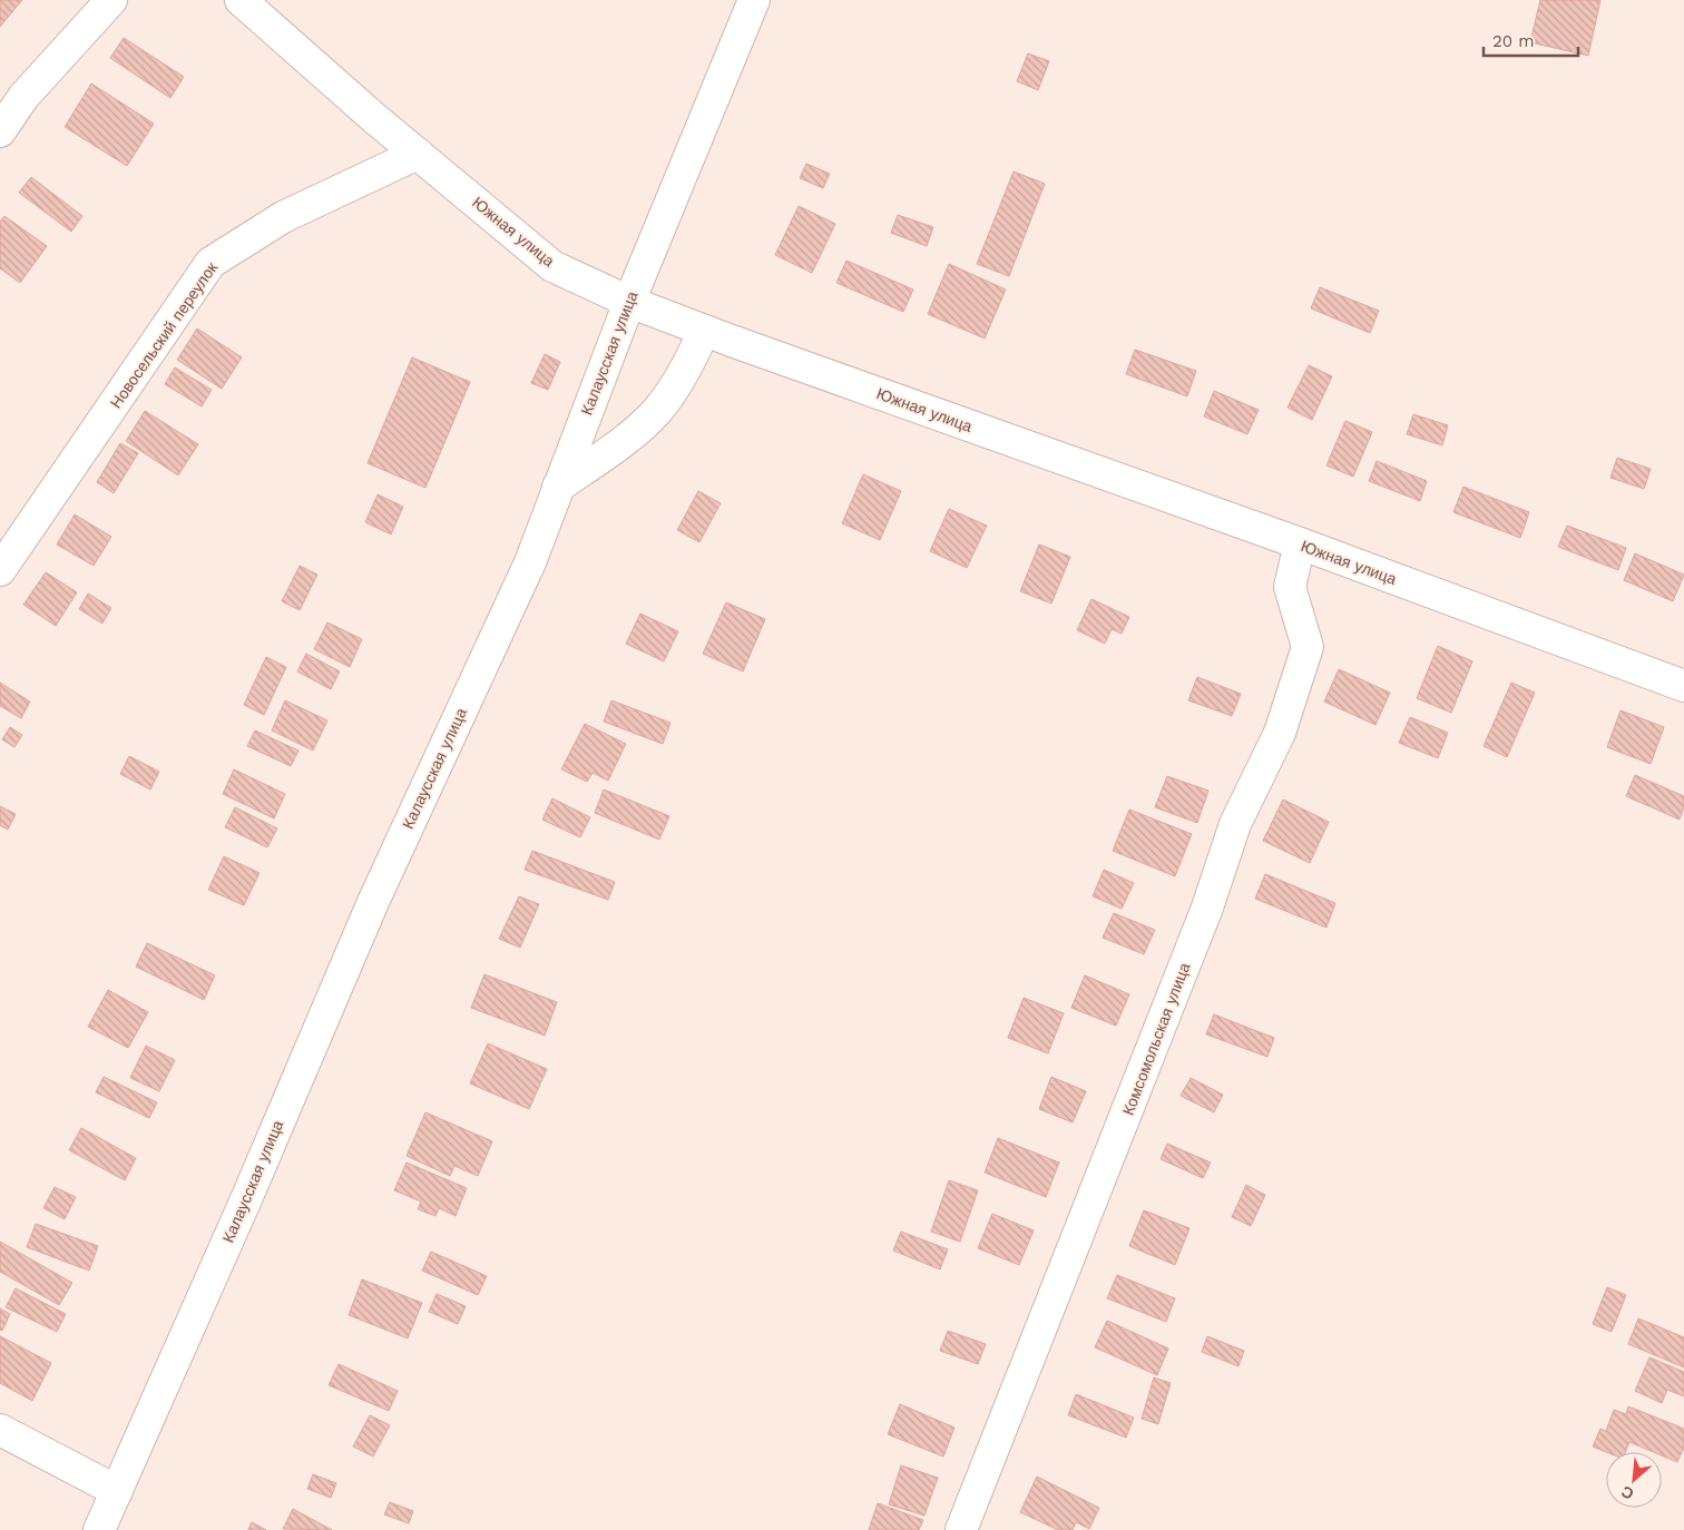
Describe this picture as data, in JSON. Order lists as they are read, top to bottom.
{
  "streets": {
    "street": [
      "Южная улица",
      "Новосельский переулок",
      "Калаусская улица",
      "Комсомольская улица"
    ]
  },
  "crossings": [
    ["Южная улица", "Новосельский переулок"],
    ["Южная улица", "Калаусская улица"],
    ["Южная улица", "Комсомольская улица"]
  ],
  "scale_bar": "20 m",
  "north": "bottom left"
}
